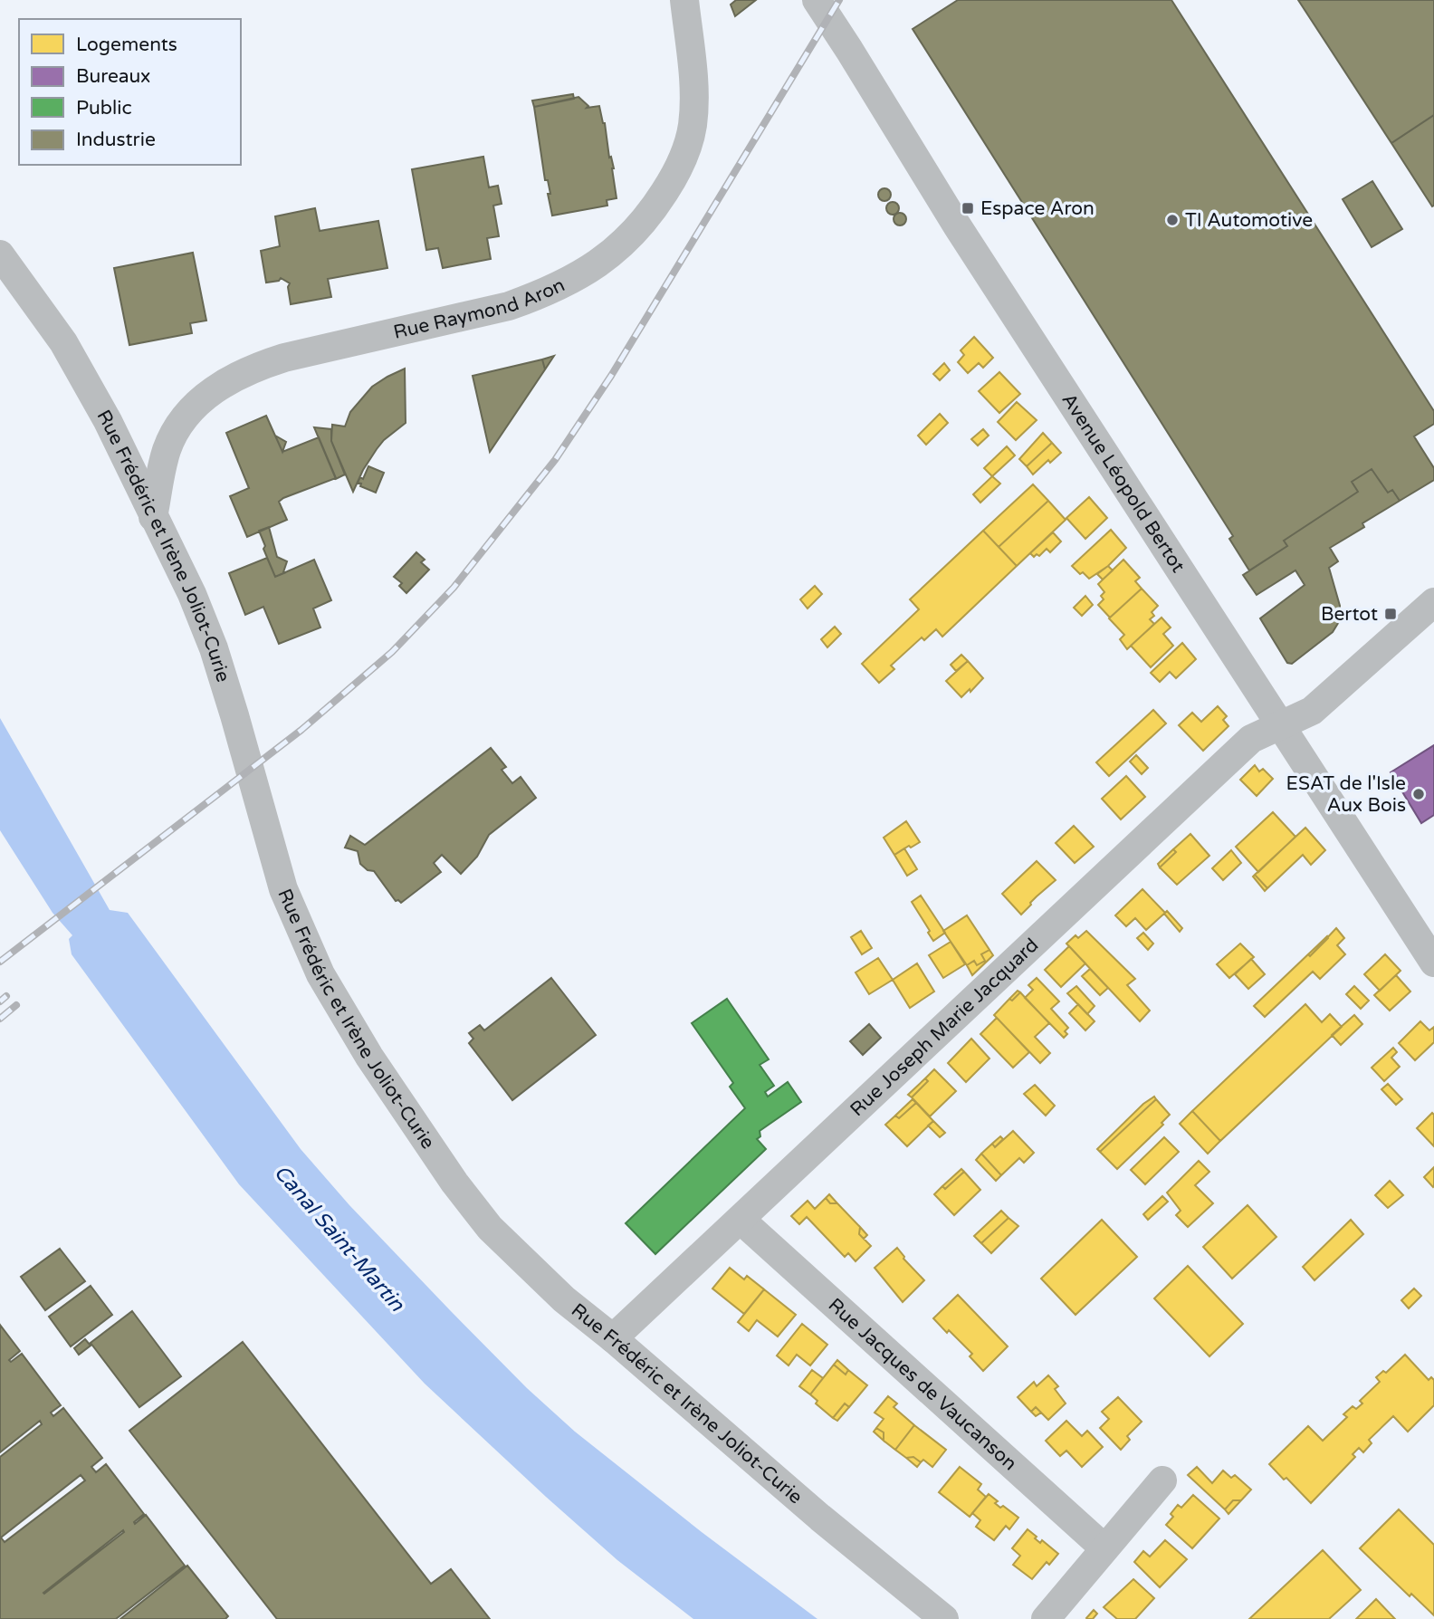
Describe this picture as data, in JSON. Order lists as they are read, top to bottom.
{
  "streets": {
    "street": [
      "Rue Raymond Aron",
      "Avenue Léopold Bertot",
      "Rue Frédéric et Irène Joliot-Curie",
      "Rue Joseph Marie Jacquard",
      "Rue Jacques de Vaucanson"
    ]
  },
  "crossings": [
    ["Rue Raymond Aron", "Rue Frédéric et Irène Joliot-Curie"],
    ["Avenue Léopold Bertot", "Rue Joseph Marie Jacquard"],
    ["Rue Frédéric et Irène Joliot-Curie", "Rue Joseph Marie Jacquard"],
    ["Rue Joseph Marie Jacquard", "Rue Jacques de Vaucanson"]
  ],
  "water": ["Canal Saint-Martin"],
  "places": {
    "transit": ["Espace Aron", "Bertot"],
    "other": ["TI Automotive", "ESAT de l'Isle Aux Bois"]
  },
  "legend": [
    "Logements",
    "Bureaux",
    "Public",
    "Industrie"
  ]
}
